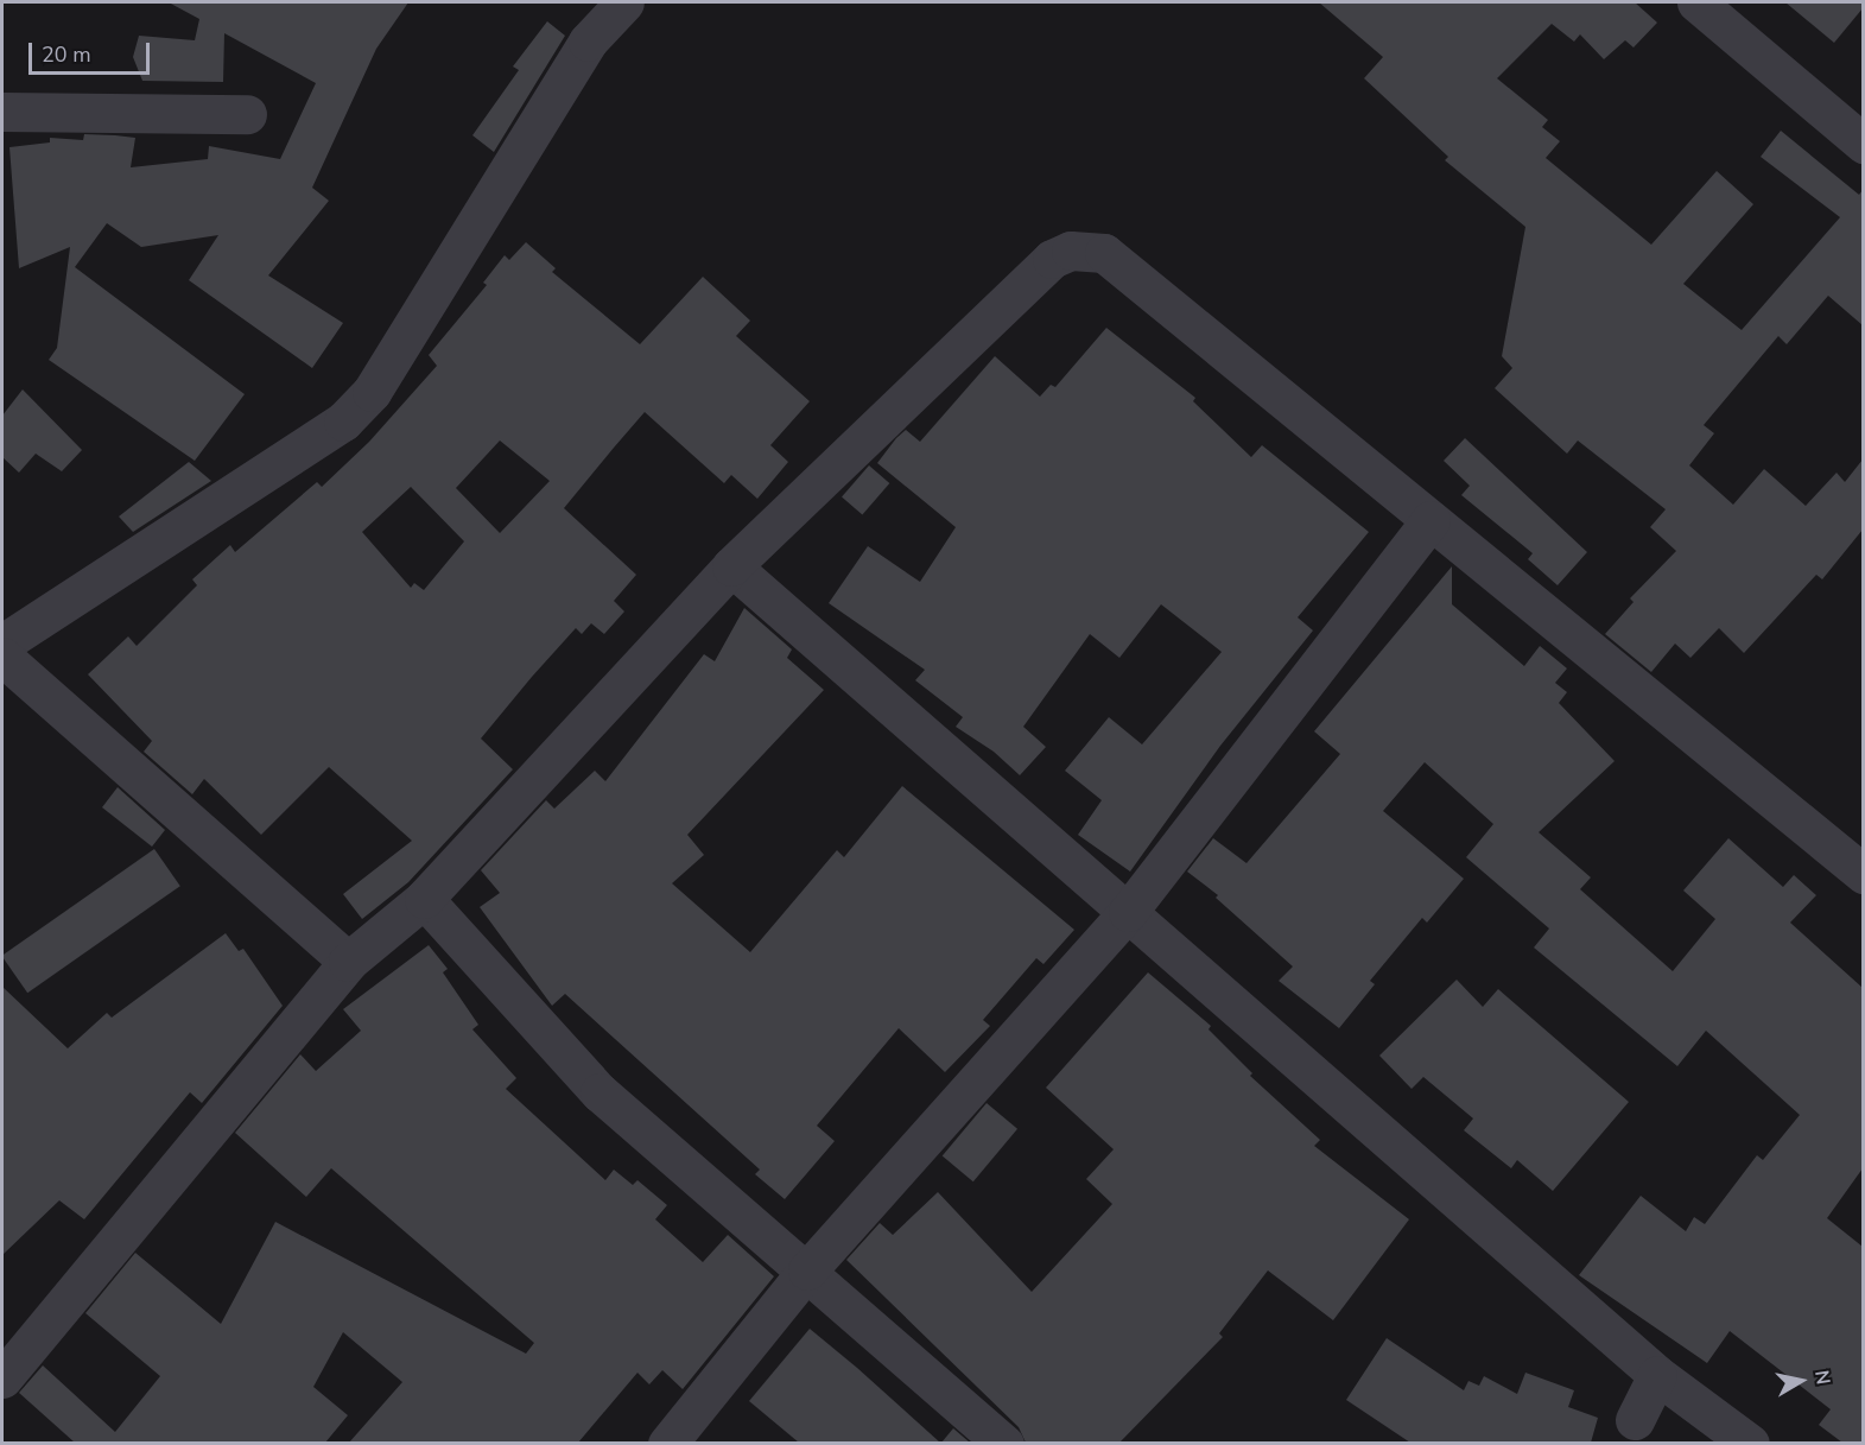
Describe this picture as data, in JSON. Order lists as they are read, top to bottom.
{
  "scale_bar": "20 m",
  "north": "right"
}
